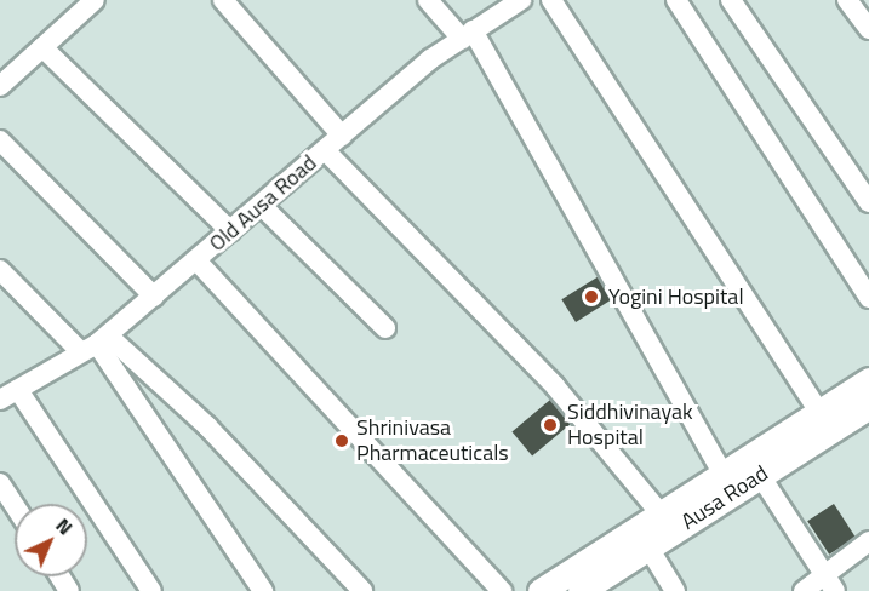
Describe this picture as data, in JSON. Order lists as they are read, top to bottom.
{
  "streets": {
    "main road": ["Ausa Road"],
    "street": ["Old Ausa Road"]
  },
  "places": ["Yogini Hospital", "Siddhivinayak Hospital", "Shrinivasa Pharmaceuticals"],
  "north": "top right"
}
